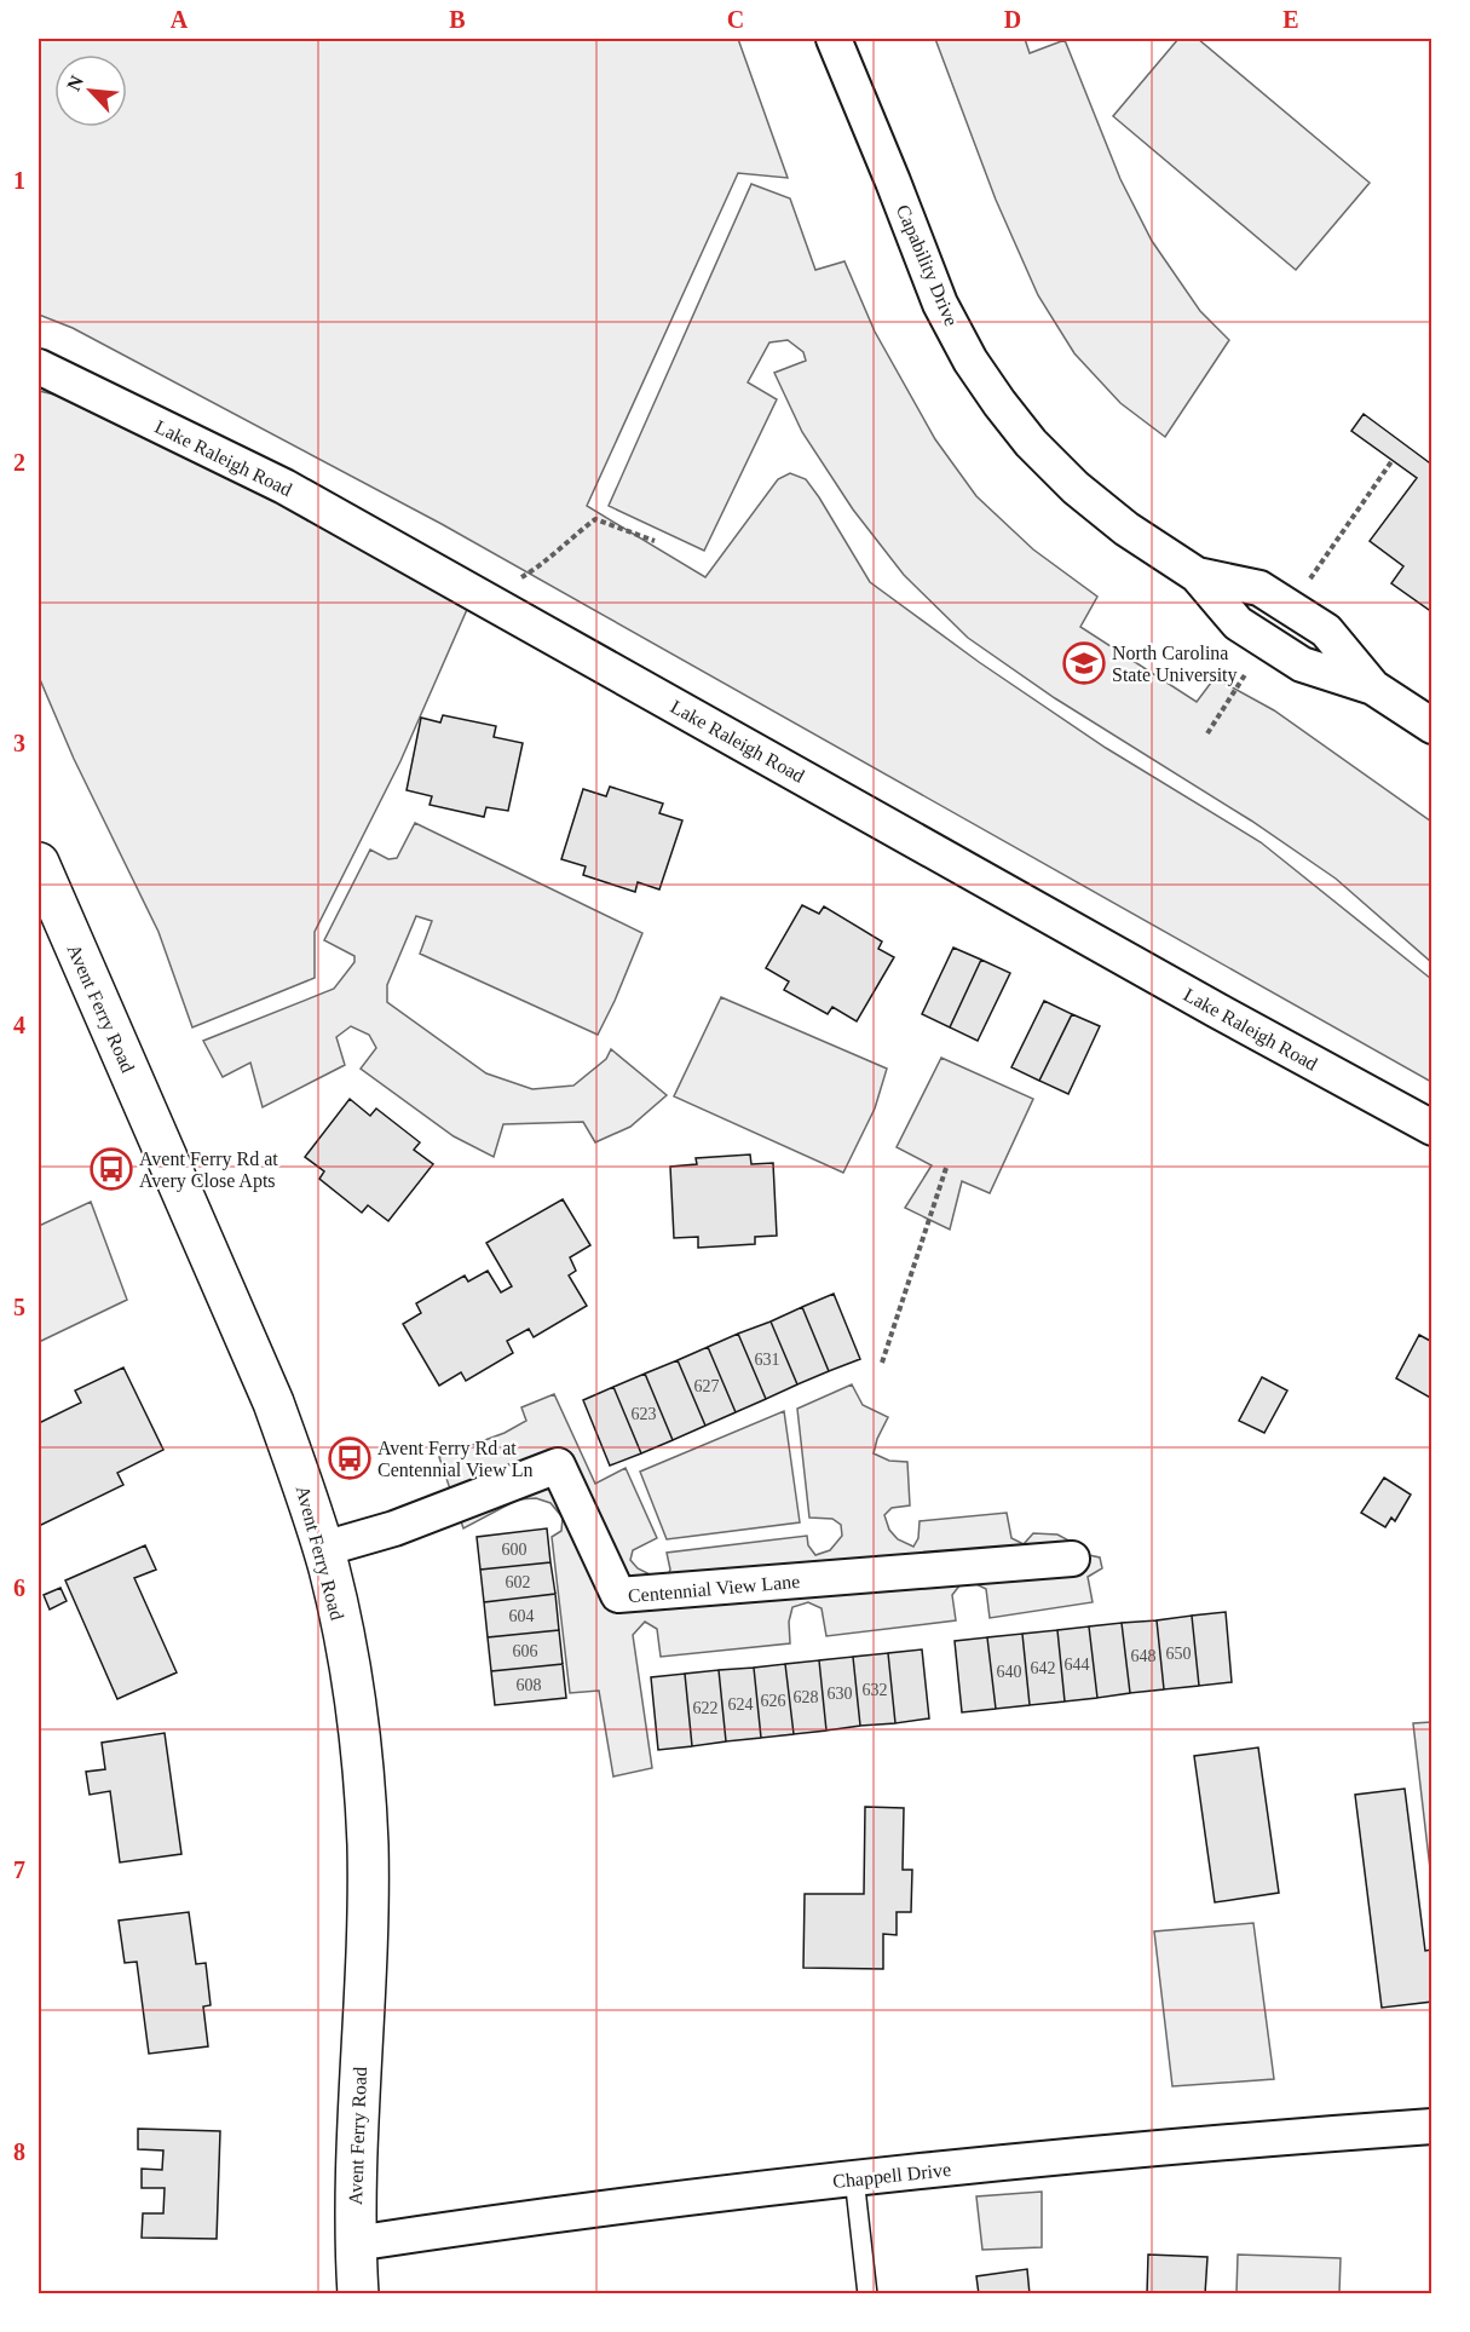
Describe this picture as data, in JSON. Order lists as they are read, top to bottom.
{
  "streets": {
    "main road": ["Avent Ferry Road"],
    "street": [
      "Capability Drive",
      "Lake Raleigh Road",
      "Centennial View Lane",
      "Chappell Drive"
    ]
  },
  "crossings": [
    ["Avent Ferry Road", "Centennial View Lane"],
    ["Avent Ferry Road", "Chappell Drive"]
  ],
  "places": {
    "school or university": ["North Carolina State University"],
    "bus stop": ["Avent Ferry Rd at Avery Close Apts", "Avent Ferry Rd at Centennial View Ln"]
  },
  "house_numbers": [
    "631",
    "627",
    "623",
    "600",
    "602",
    "604",
    "606",
    "650",
    "648",
    "644",
    "642",
    "640",
    "608",
    "632",
    "630",
    "628",
    "626",
    "624",
    "622"
  ],
  "north": "top left",
  "grid": {
    "columns": [
      "A",
      "B",
      "C",
      "D",
      "E"
    ],
    "rows": [
      "1",
      "2",
      "3",
      "4",
      "5",
      "6",
      "7",
      "8"
    ]
  }
}
